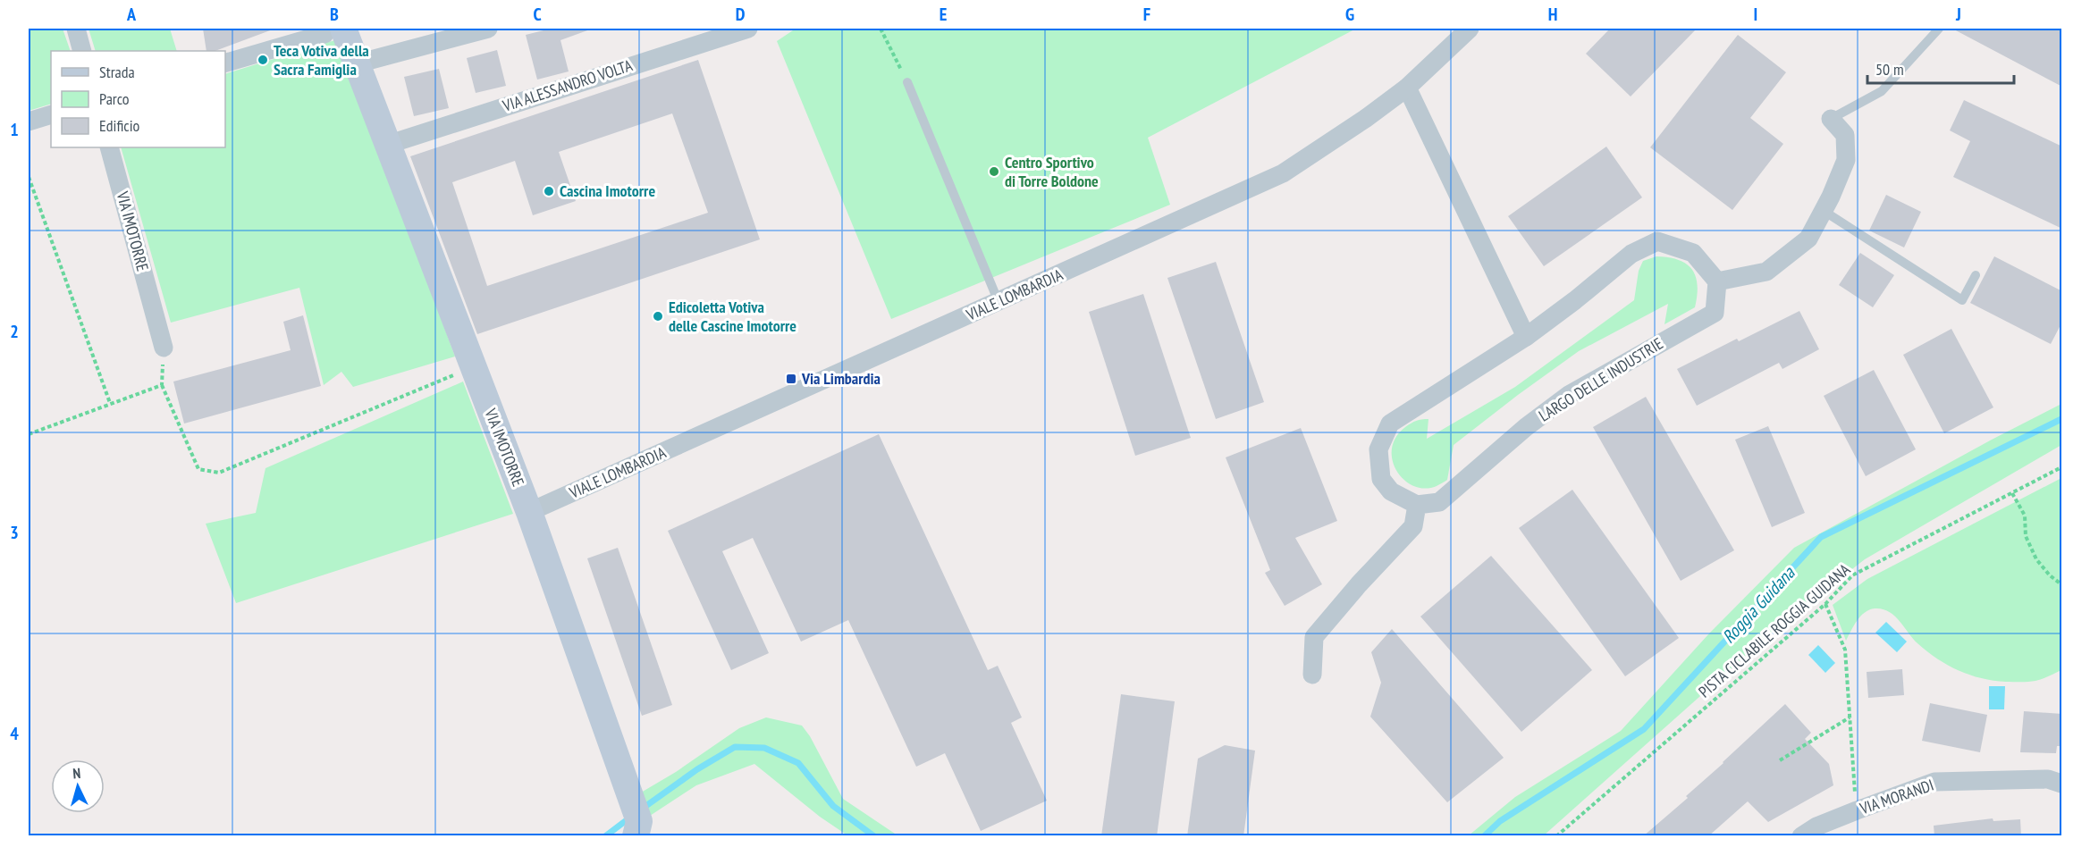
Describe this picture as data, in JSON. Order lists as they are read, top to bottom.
{
  "streets": {
    "street": [
      "VIA ALESSANDRO VOLTA",
      "VIA IMOTORRE",
      "VIALE LOMBARDIA",
      "LARGO DELLE INDUSTRIE",
      "VIA MORANDI"
    ],
    "path": ["PISTA CICLABILE ROGGIA GUIDANA"]
  },
  "crossings": [
    ["VIA ALESSANDRO VOLTA", "VIA IMOTORRE"],
    ["VIA IMOTORRE", "VIALE LOMBARDIA"]
  ],
  "water": ["Roggia Guidana"],
  "places": {
    "other": [
      "Teca Votiva della Sacra Famiglia",
      "Centro Sportivo di Torre Boldone",
      "Cascina Imotorre",
      "Edicoletta Votiva delle Cascine Imotorre"
    ],
    "transit": ["Via Limbardia"]
  },
  "legend": ["Strada", "Parco", "Edificio"],
  "scale_bar": "50 m",
  "north": "top",
  "grid": {
    "columns": [
      "A",
      "B",
      "C",
      "D",
      "E",
      "F",
      "G",
      "H",
      "I",
      "J"
    ],
    "rows": [
      "1",
      "2",
      "3",
      "4"
    ]
  }
}
